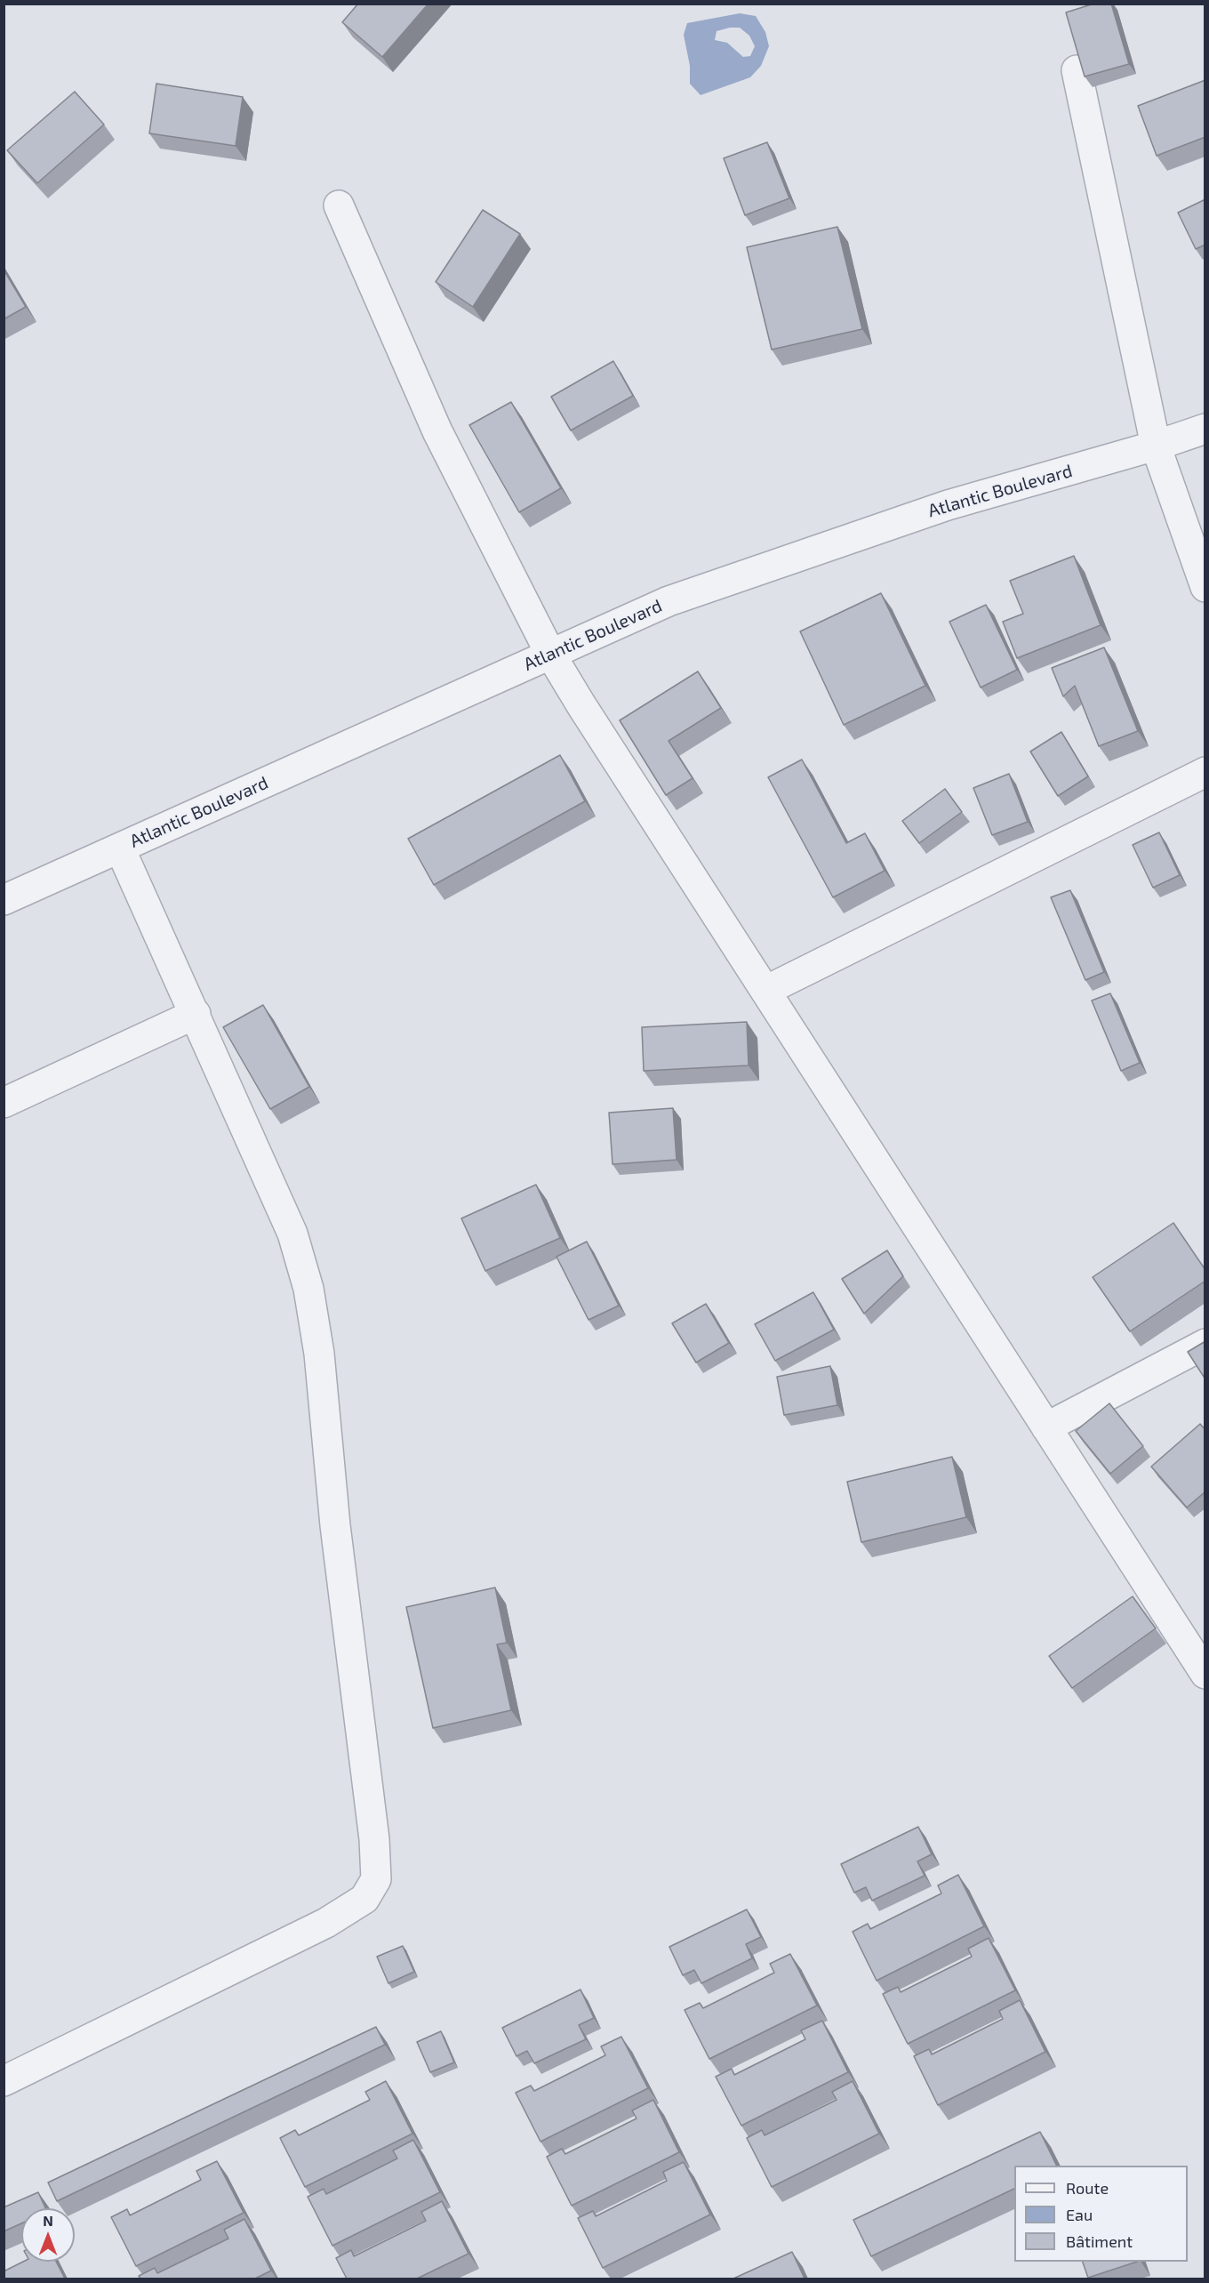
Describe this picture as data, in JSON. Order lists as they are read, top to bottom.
{
  "streets": {
    "street": ["Atlantic Boulevard"]
  },
  "legend": ["Route", "Eau", "Bâtiment"],
  "north": "top"
}
